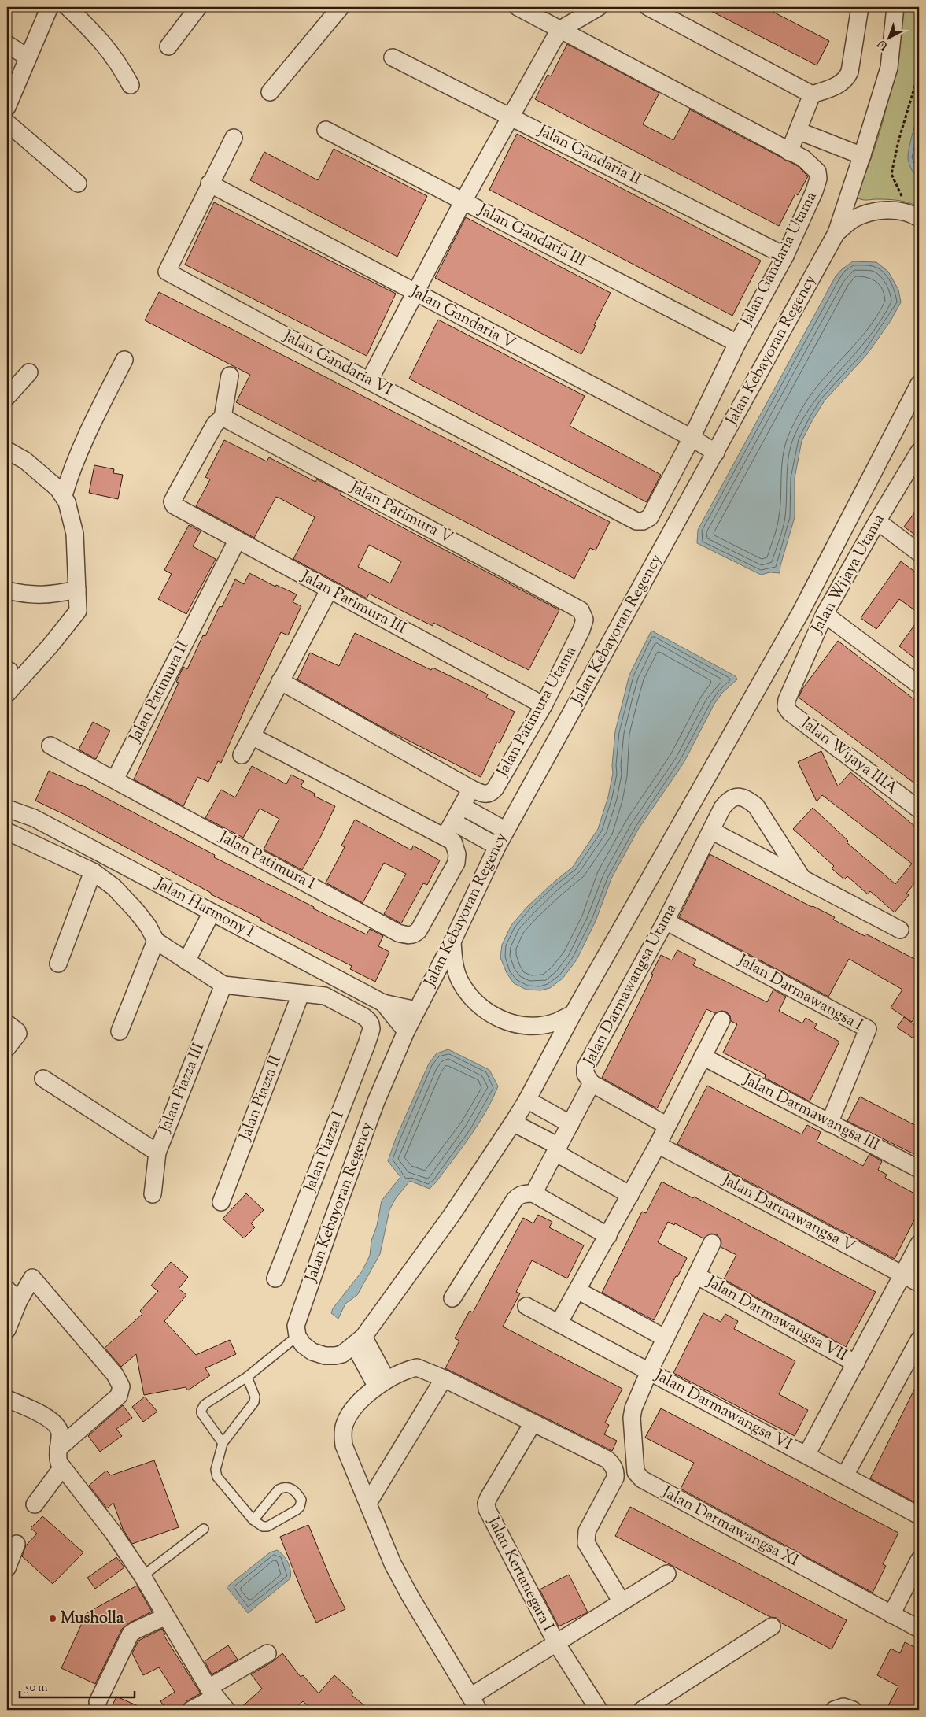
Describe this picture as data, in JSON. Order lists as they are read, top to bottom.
{
  "streets": {
    "street": [
      "Jalan Gandaria II",
      "Jalan Gandaria III",
      "Jalan Gandaria Utama",
      "Jalan Gandaria V",
      "Jalan Kebayoran Regency",
      "Jalan Gandaria VI",
      "Jalan Patimura V",
      "Jalan Wijaya Utama",
      "Jalan Patimura III",
      "Jalan Patimura II",
      "Jalan Patimura Utama",
      "Jalan Wijaya IIIA",
      "Jalan Patimura I",
      "Jalan Harmony I",
      "Jalan Darmawangsa Utama",
      "Jalan Darmawangsa I",
      "Jalan Piazza III",
      "Jalan Piazza II",
      "Jalan Darmawangsa III",
      "Jalan Piazza I",
      "Jalan Darmawangsa V",
      "Jalan Darmawangsa VII",
      "Jalan Darmawangsa VI",
      "Jalan Darmawangsa XI",
      "Jalan Kertanegara I"
    ]
  },
  "crossings": [
    ["Jalan Gandaria II", "Jalan Gandaria Utama"],
    ["Jalan Gandaria III", "Jalan Gandaria Utama"],
    ["Jalan Gandaria Utama", "Jalan Gandaria V"],
    ["Jalan Gandaria Utama", "Jalan Gandaria VI"],
    ["Jalan Gandaria V", "Jalan Kebayoran Regency"],
    ["Jalan Gandaria V", "Jalan Gandaria VI"],
    ["Jalan Kebayoran Regency", "Jalan Harmony I"],
    ["Jalan Patimura V", "Jalan Patimura III"],
    ["Jalan Patimura V", "Jalan Patimura Utama"],
    ["Jalan Wijaya Utama", "Jalan Wijaya IIIA"],
    ["Jalan Patimura III", "Jalan Patimura II"],
    ["Jalan Patimura III", "Jalan Patimura Utama"],
    ["Jalan Patimura II", "Jalan Patimura I"],
    ["Jalan Darmawangsa Utama", "Jalan Darmawangsa I"],
    ["Jalan Darmawangsa I", "Jalan Darmawangsa III"],
    ["Jalan Piazza II", "Jalan Piazza I"],
    ["Jalan Darmawangsa VII", "Jalan Darmawangsa VI"],
    ["Jalan Darmawangsa VII", "Jalan Darmawangsa XI"],
    ["Jalan Darmawangsa VI", "Jalan Darmawangsa XI"]
  ],
  "places": ["Musholla"],
  "scale_bar": "50 m",
  "north": "bottom left"
}
